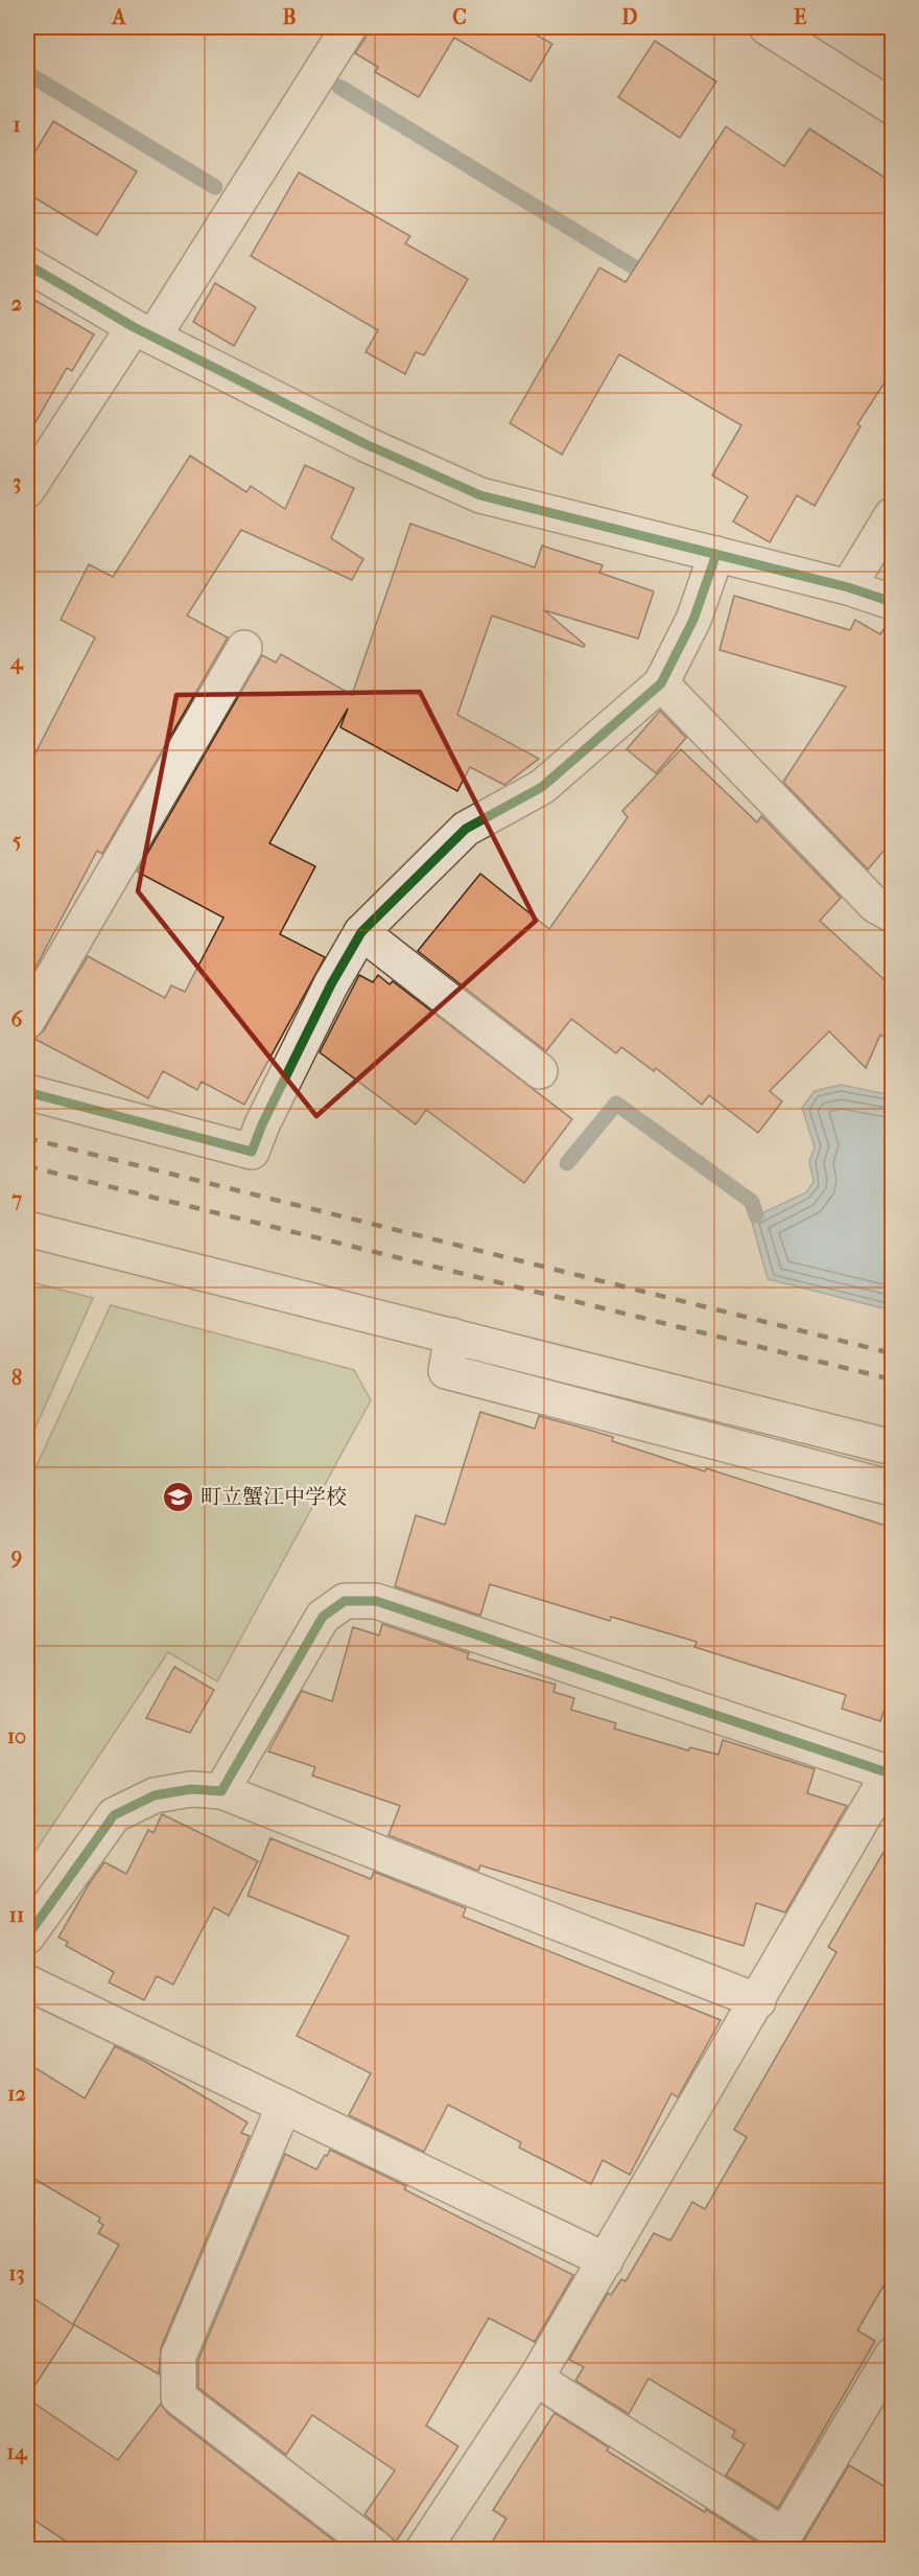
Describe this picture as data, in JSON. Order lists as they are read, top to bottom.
{
  "places": {
    "school or university": ["町立蟹江中学校"]
  },
  "grid": {
    "columns": [
      "A",
      "B",
      "C",
      "D",
      "E"
    ],
    "rows": [
      "1",
      "2",
      "3",
      "4",
      "5",
      "6",
      "7",
      "8",
      "9",
      "10",
      "11",
      "12",
      "13",
      "14"
    ]
  }
}
